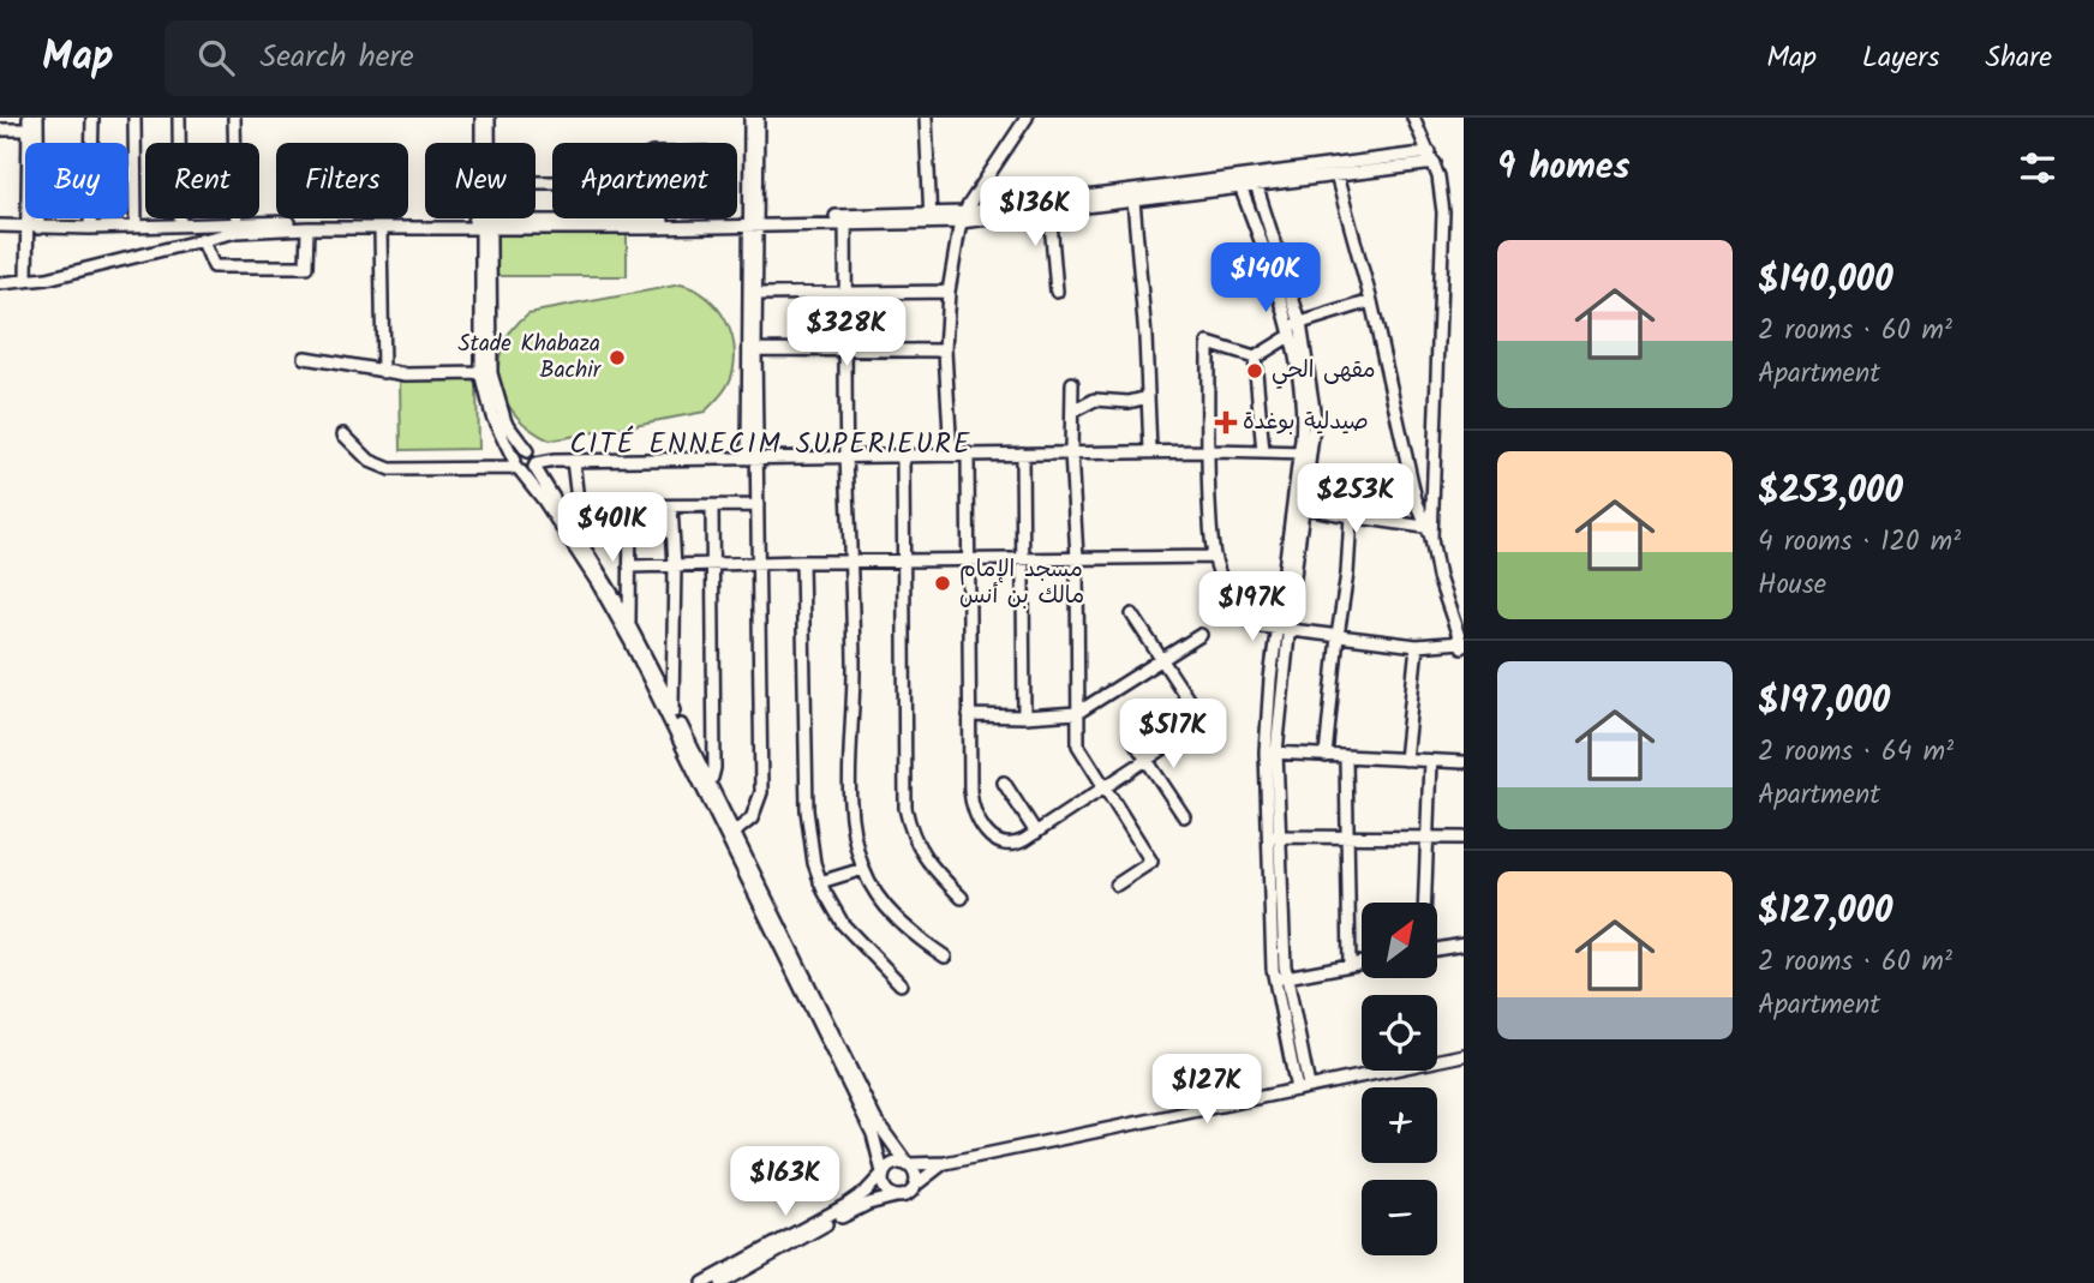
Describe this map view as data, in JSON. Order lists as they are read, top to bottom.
{
  "districts": ["CITÉ ENNECIM SUPERIEURE"],
  "places": {
    "other": ["Stade Khabaza Bachir", "مقهى الحي", "مسجد الإمام مالك بن أنس"],
    "health": ["صيدلية بوغدة"]
  },
  "north": "top right",
  "page": {
    "header": "Map",
    "search": "Search here",
    "nav": ["Map", "Layers", "Share"],
    "heading": "9 homes",
    "chip": [
      "Buy",
      "Rent",
      "Filters",
      "New",
      "Apartment"
    ],
    "price": [
      "$136K",
      "$140K",
      "$328K",
      "$253K",
      "$401K",
      "$197K",
      "$517K",
      "$127K",
      "$163K"
    ],
    "list": [
      {
        "name": "$140,000",
        "note": "2 rooms · 60 m² · Apartment"
      },
      {
        "name": "$253,000",
        "note": "4 rooms · 120 m² · House"
      },
      {
        "name": "$197,000",
        "note": "2 rooms · 64 m² · Apartment"
      },
      {
        "name": "$127,000",
        "note": "2 rooms · 60 m² · Apartment"
      }
    ],
    "map_buttons": ["+", "−"]
  }
}
